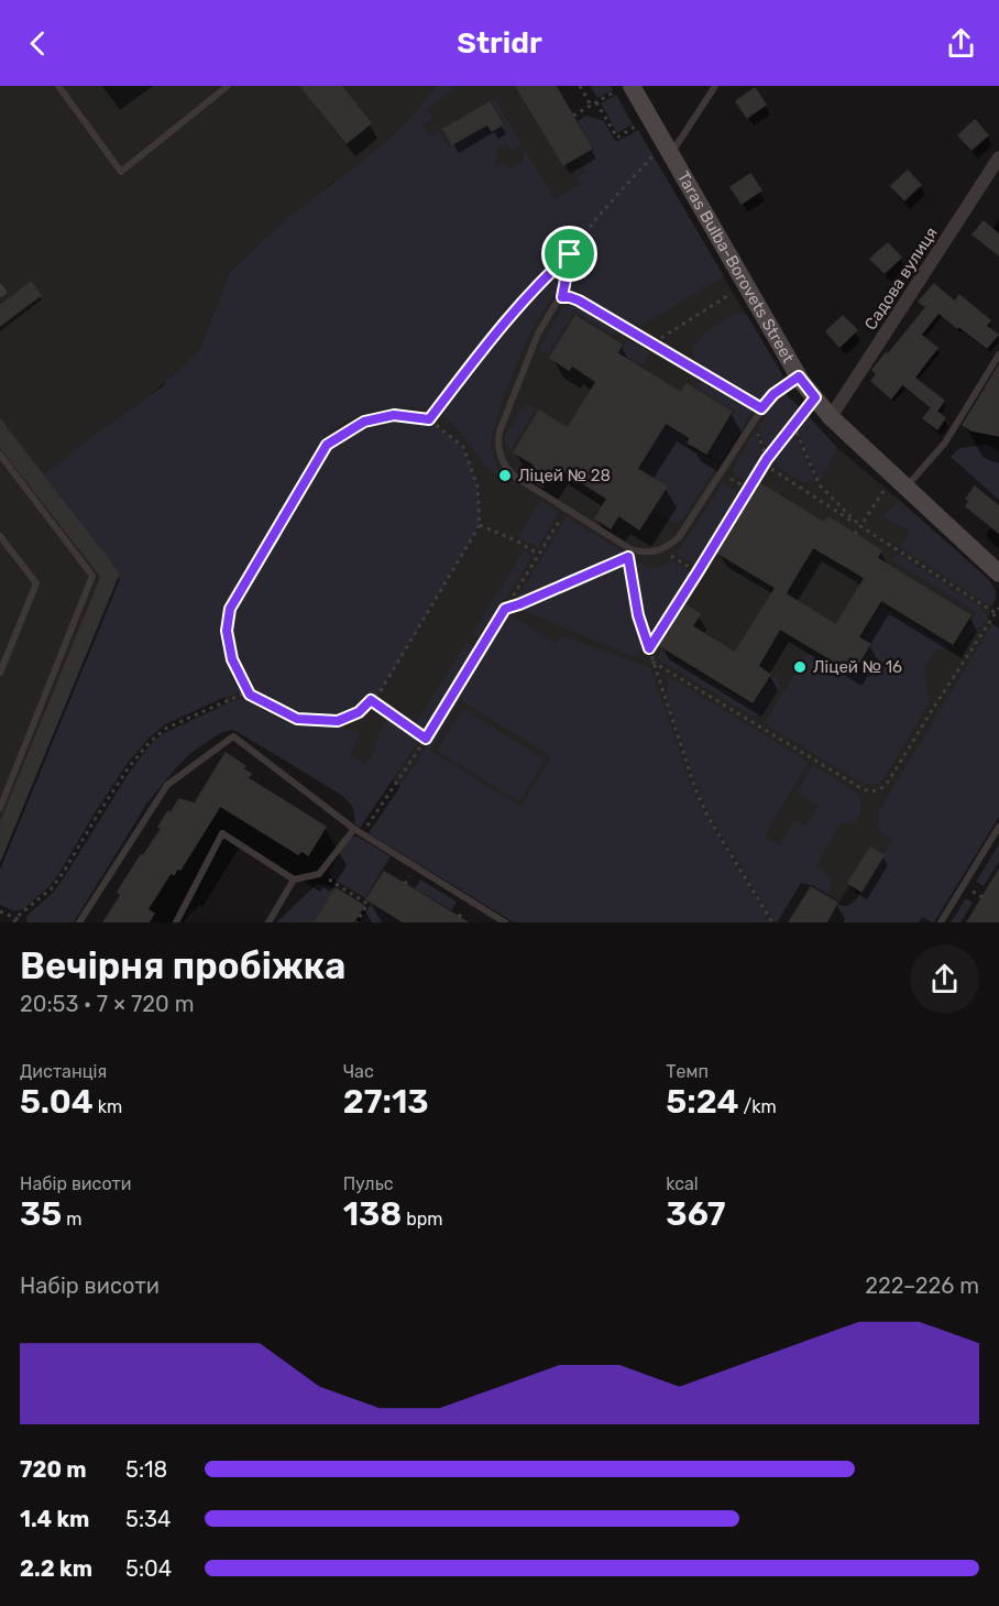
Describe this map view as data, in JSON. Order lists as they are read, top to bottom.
{
  "streets": {
    "street": ["Taras Bulba-Borovets Street", "Садова вулиця"]
  },
  "crossings": [
    ["Taras Bulba-Borovets Street", "Садова вулиця"]
  ],
  "places": ["Ліцей № 28", "Ліцей № 16"],
  "page": {
    "header": "Stridr",
    "heading": ["Вечірня пробіжка", "20:53 · 7 × 720 m"],
    "stats": [
      ["Дистанція", "5.04 km"],
      ["Час", "27:13"],
      ["Темп", "5:24 /km"],
      ["Набір висоти", "35 m"],
      ["Пульс", "138 bpm"],
      ["kcal", "367"]
    ],
    "chart": ["Набір висоти", "222–226 m"],
    "list": [
      {
        "name": "720 m",
        "note": "5:18"
      },
      {
        "name": "1.4 km",
        "note": "5:34"
      },
      {
        "name": "2.2 km",
        "note": "5:04"
      }
    ]
  }
}
